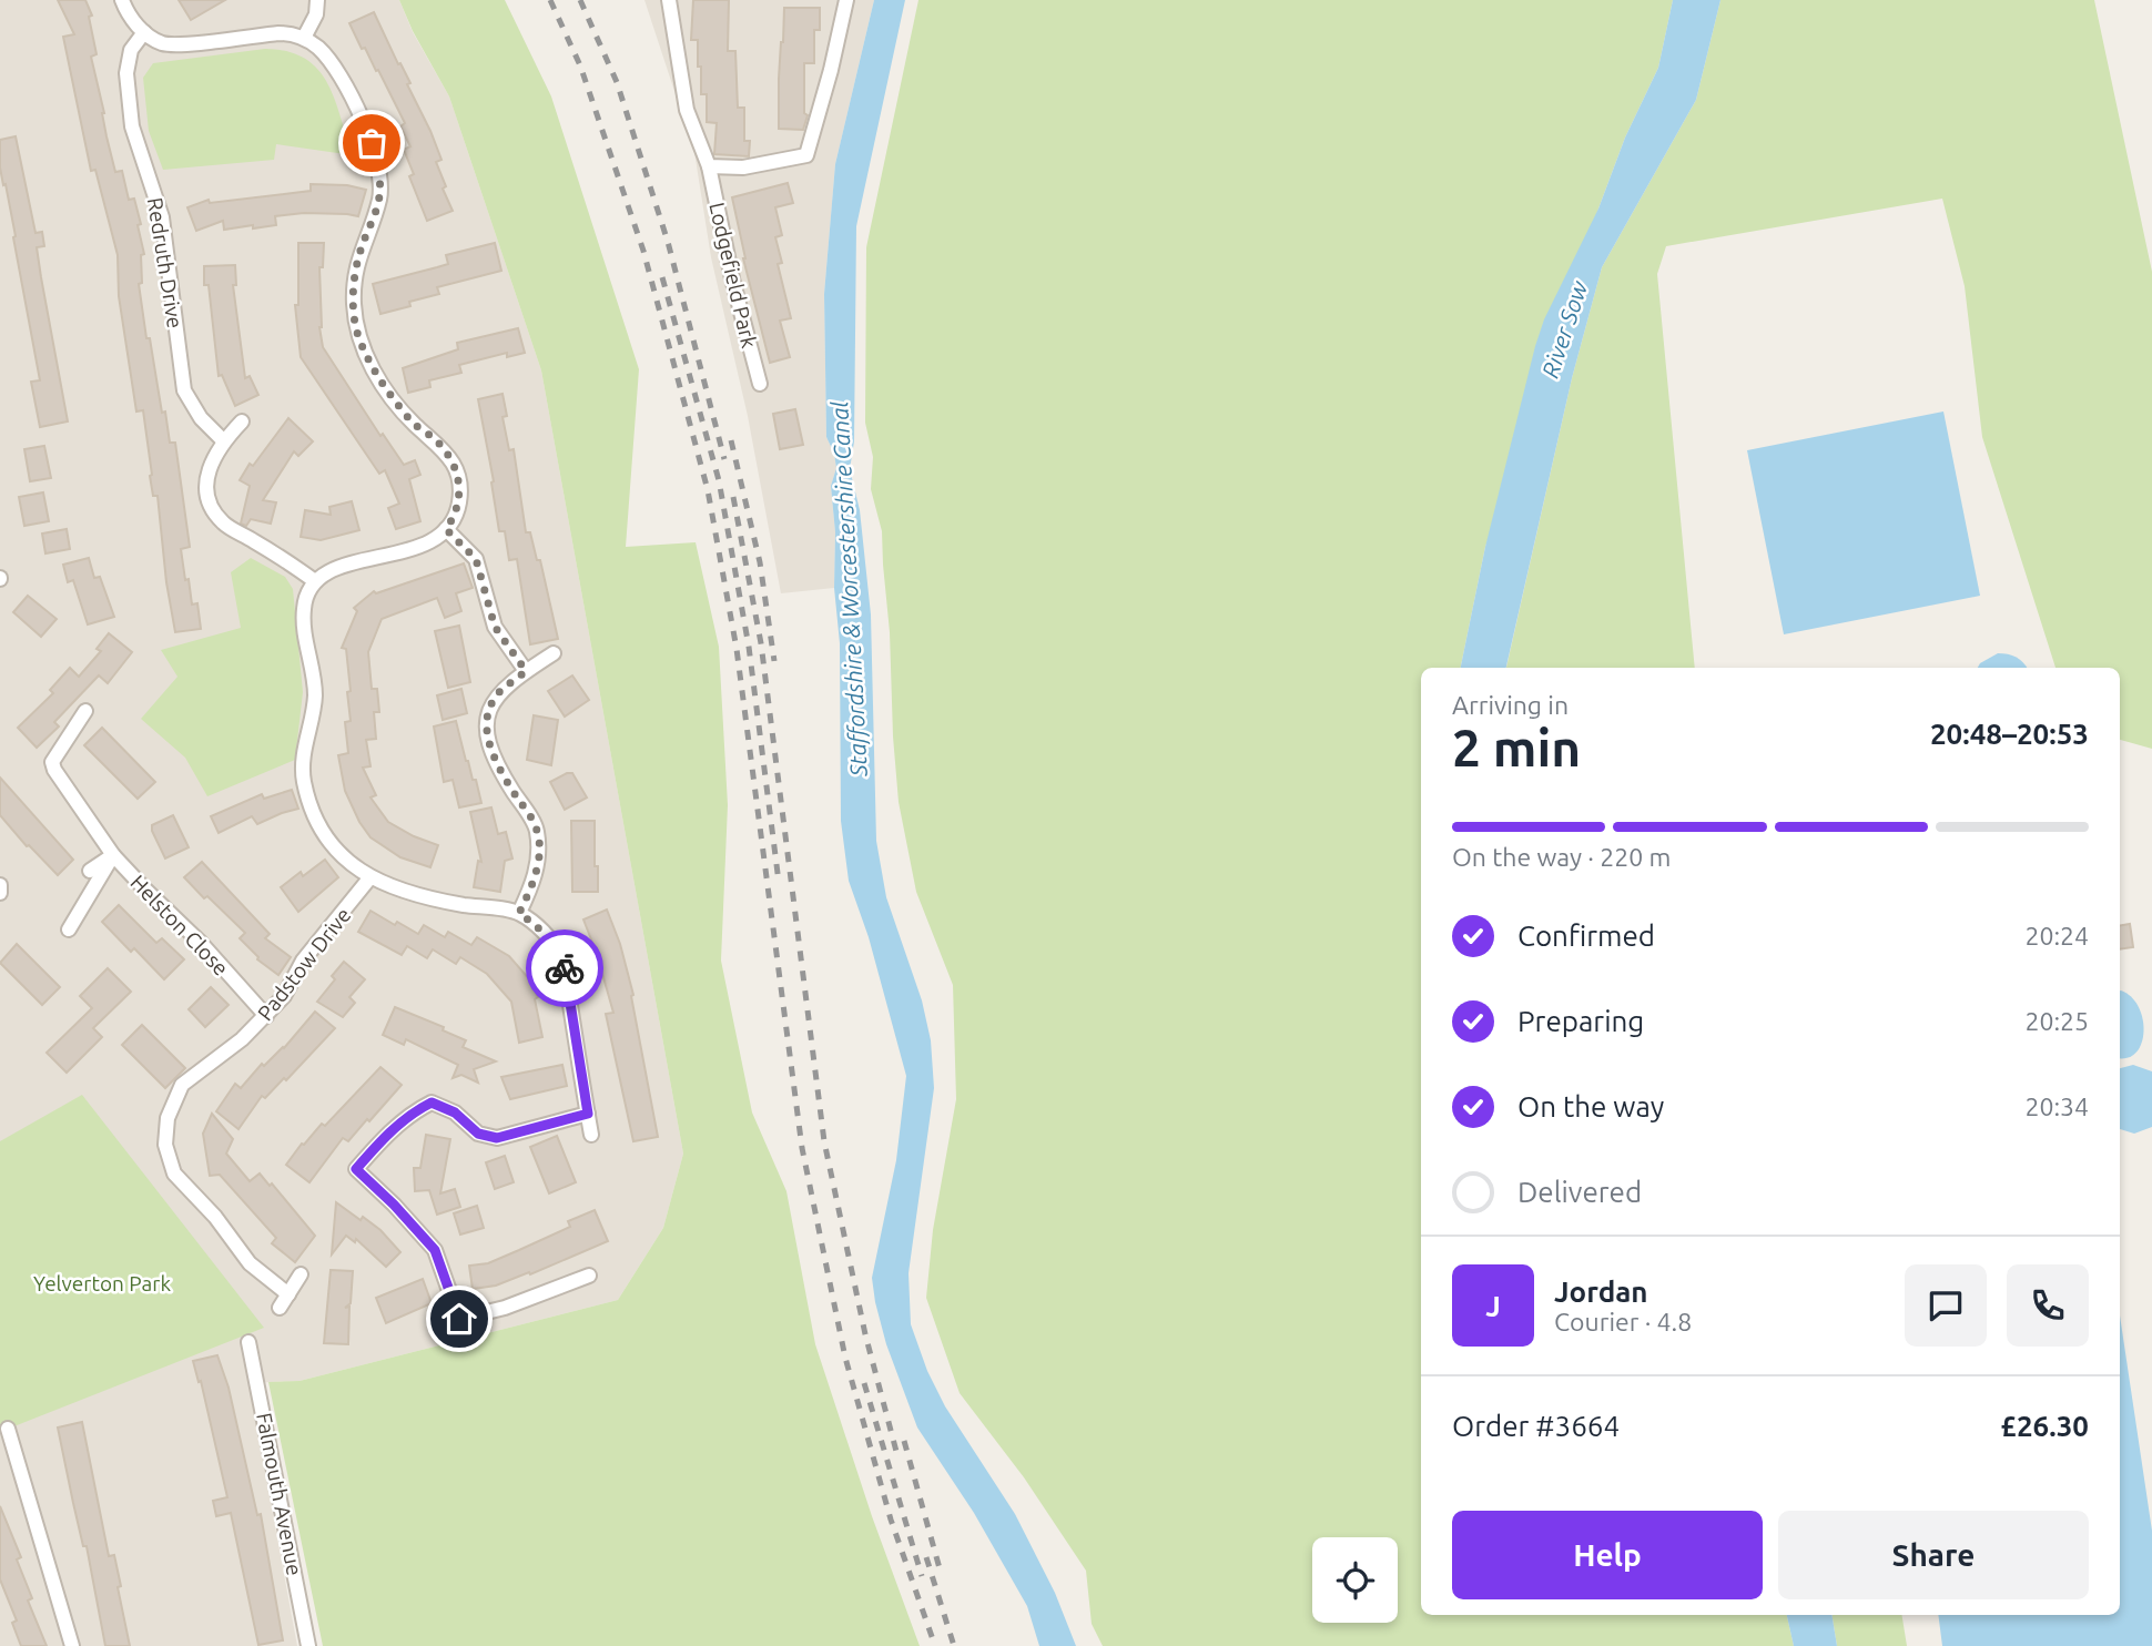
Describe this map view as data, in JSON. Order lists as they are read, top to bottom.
{
  "streets": {
    "street": [
      "Redruth Drive",
      "Lodgefield Park",
      "Helston Close",
      "Padstow Drive",
      "Falmouth Avenue"
    ]
  },
  "crossings": [
    ["Helston Close", "Padstow Drive"]
  ],
  "water": ["River Sow", "Staffordshire & Worcestershire Canal"],
  "parks": ["Yelverton Park"],
  "page": {
    "heading": ["2 min", "Arriving in", "20:48–20:53"],
    "panel": [
      "Jordan",
      "Courier · 4.8",
      "Order #3664",
      "£26.30"
    ],
    "bar": "On the way · 220 m",
    "list": [
      ["Confirmed", "20:24"],
      ["Preparing", "20:25"],
      ["On the way", "20:34"],
      "Delivered"
    ],
    "round": "J",
    "buttons": ["Help", "Share"]
  }
}
